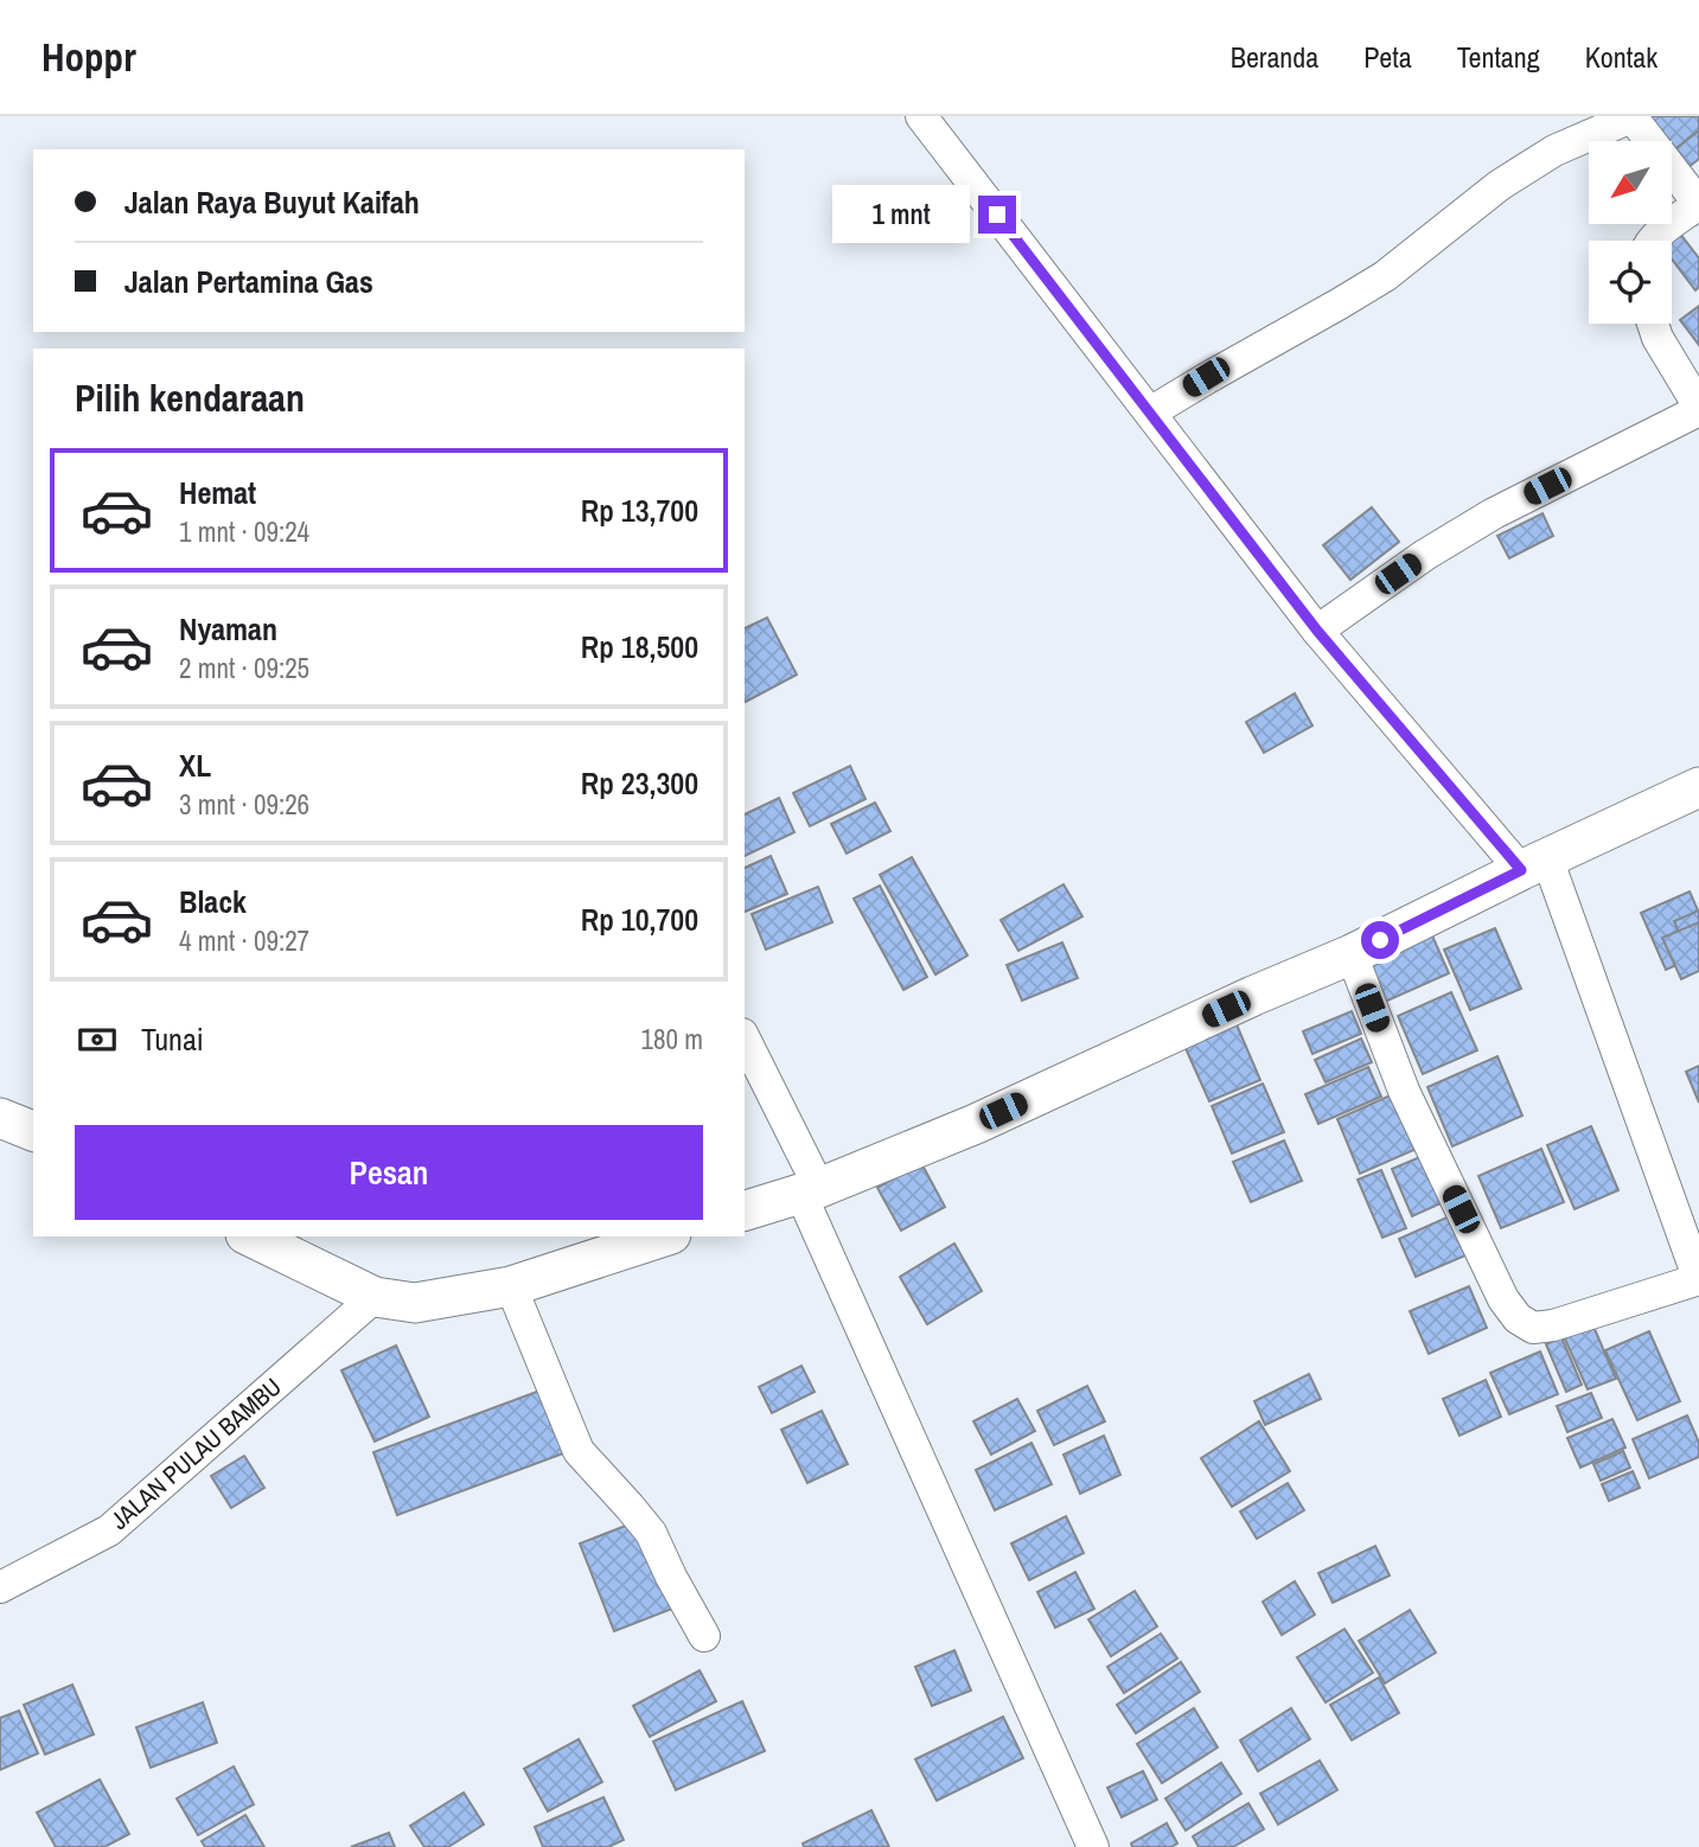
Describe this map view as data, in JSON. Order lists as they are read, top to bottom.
{
  "streets": {
    "street": ["JALAN PULAU BAMBU"]
  },
  "north": "bottom left",
  "page": {
    "header": "Hoppr",
    "nav": [
      "Beranda",
      "Peta",
      "Tentang",
      "Kontak"
    ],
    "banner": ["Jalan Raya Buyut Kaifah", "Jalan Pertamina Gas"],
    "bubble": "1 mnt",
    "heading": "Pilih kendaraan",
    "list": [
      {
        "name": "Hemat",
        "note": "1 mnt · 09:24",
        "value": "Rp 13,700"
      },
      {
        "name": "Nyaman",
        "note": "2 mnt · 09:25",
        "value": "Rp 18,500"
      },
      {
        "name": "XL",
        "note": "3 mnt · 09:26",
        "value": "Rp 23,300"
      },
      {
        "name": "Black",
        "note": "4 mnt · 09:27",
        "value": "Rp 10,700"
      }
    ],
    "pay": ["Tunai", "180 m"],
    "buttons": "Pesan"
  }
}
